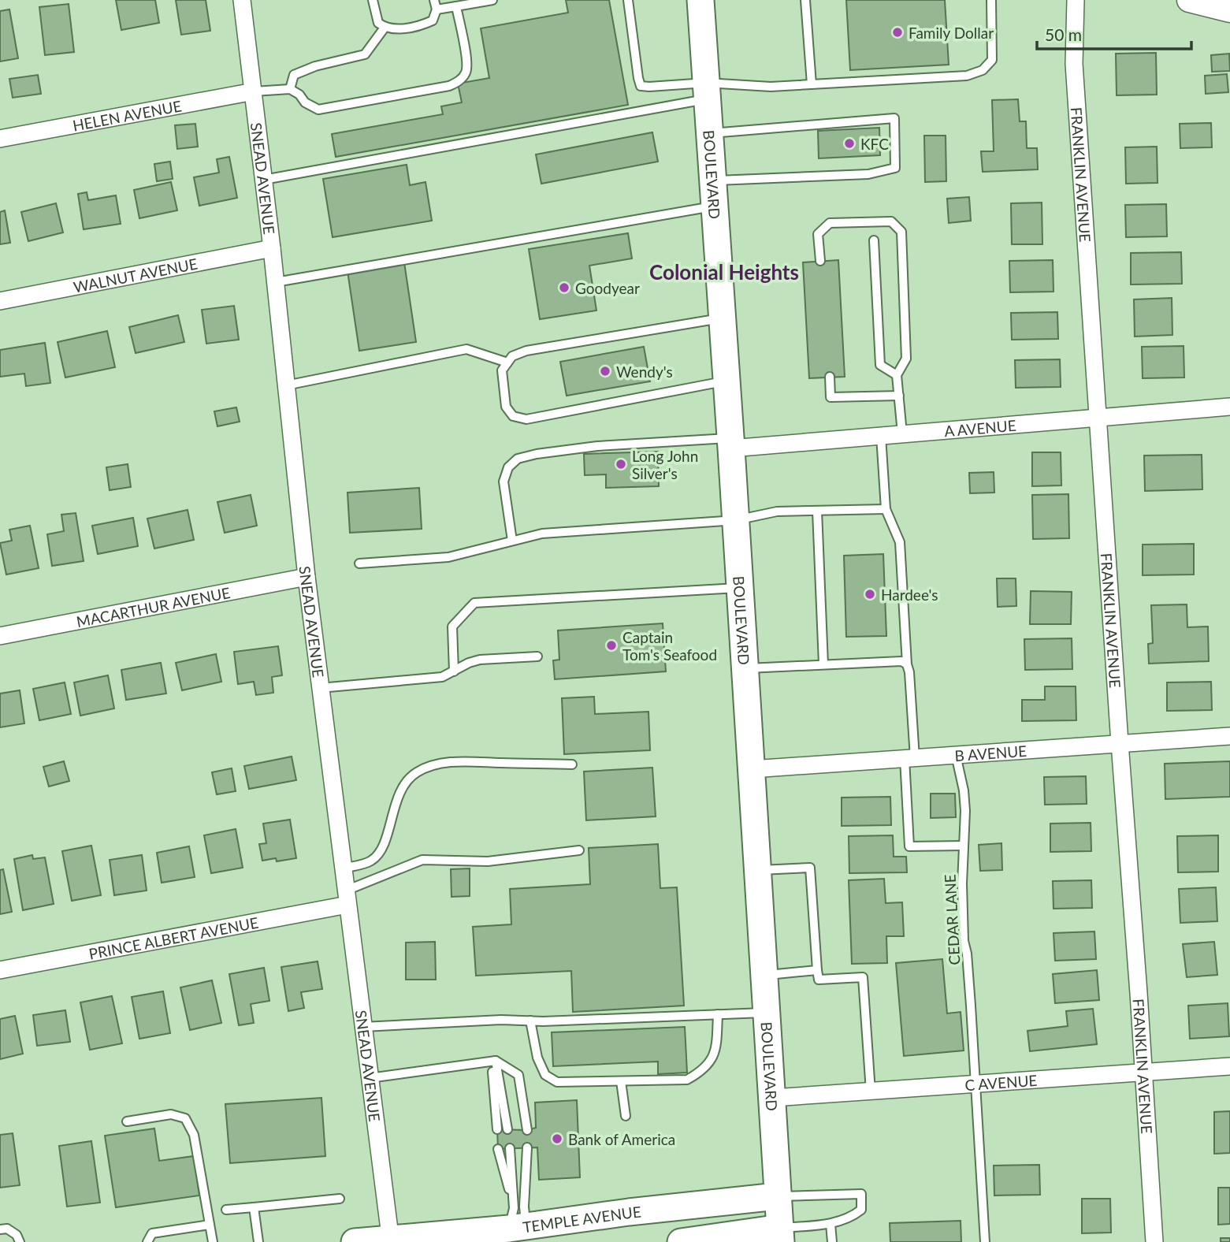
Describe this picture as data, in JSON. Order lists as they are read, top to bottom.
{
  "streets": {
    "main road": ["BOULEVARD", "TEMPLE AVENUE"],
    "street": [
      "HELEN AVENUE",
      "FRANKLIN AVENUE",
      "SNEAD AVENUE",
      "WALNUT AVENUE",
      "A AVENUE",
      "MACARTHUR AVENUE",
      "B AVENUE",
      "PRINCE ALBERT AVENUE",
      "C AVENUE"
    ],
    "lane": ["CEDAR LANE"]
  },
  "crossings": [
    ["HELEN AVENUE", "SNEAD AVENUE"],
    ["BOULEVARD", "A AVENUE"],
    ["BOULEVARD", "B AVENUE"],
    ["BOULEVARD", "C AVENUE"],
    ["BOULEVARD", "TEMPLE AVENUE"],
    ["FRANKLIN AVENUE", "A AVENUE"],
    ["FRANKLIN AVENUE", "B AVENUE"],
    ["FRANKLIN AVENUE", "C AVENUE"],
    ["SNEAD AVENUE", "WALNUT AVENUE"],
    ["SNEAD AVENUE", "MACARTHUR AVENUE"],
    ["SNEAD AVENUE", "PRINCE ALBERT AVENUE"],
    ["SNEAD AVENUE", "TEMPLE AVENUE"],
    ["B AVENUE", "CEDAR LANE"],
    ["CEDAR LANE", "C AVENUE"]
  ],
  "districts": ["Colonial Heights"],
  "places": [
    "Family Dollar",
    "KFC",
    "Goodyear",
    "Wendy's",
    "Long John Silver's",
    "Hardee's",
    "Captain Tom's Seafood",
    "Bank of America"
  ],
  "scale_bar": "50 m"
}
